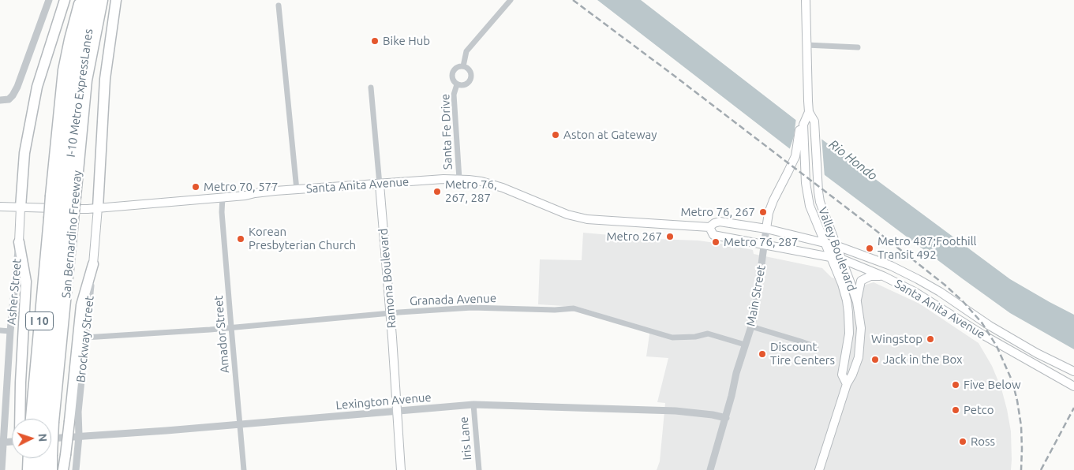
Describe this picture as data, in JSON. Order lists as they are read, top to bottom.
{
  "streets": {
    "highway": ["I-10 Metro ExpressLanes", "San Bernardino Freeway", "I 10"],
    "main road": [
      "Santa Anita Avenue",
      "Valley Boulevard",
      "Ramona Boulevard",
      "Asher Street",
      "Main Street",
      "Brockway Street"
    ],
    "street": [
      "Santa Fe Drive",
      "Granada Avenue",
      "Amador Street",
      "Lexington Avenue",
      "Iris Lane"
    ]
  },
  "crossings": [
    ["I-10 Metro ExpressLanes", "San Bernardino Freeway"],
    ["Santa Fe Drive", "Santa Anita Avenue"],
    ["Santa Anita Avenue", "Valley Boulevard"],
    ["Santa Anita Avenue", "Ramona Boulevard"],
    ["Santa Anita Avenue", "Asher Street"],
    ["Santa Anita Avenue", "Main Street"],
    ["Santa Anita Avenue", "Amador Street"],
    ["Santa Anita Avenue", "Brockway Street"],
    ["Valley Boulevard", "Main Street"],
    ["Ramona Boulevard", "Granada Avenue"],
    ["Ramona Boulevard", "Lexington Avenue"],
    ["Main Street", "Granada Avenue"],
    ["Main Street", "Lexington Avenue"],
    ["Granada Avenue", "Amador Street"],
    ["Granada Avenue", "Brockway Street"],
    ["Amador Street", "Lexington Avenue"],
    ["Brockway Street", "Lexington Avenue"],
    ["Lexington Avenue", "Iris Lane"]
  ],
  "water": ["Rio Hondo"],
  "places": [
    "Bike Hub",
    "Aston at Gateway",
    "Metro 70, 577",
    "Metro 76, 267, 287",
    "Metro 76, 267",
    "Metro 267",
    "Korean Presbyterian Church",
    "Metro 76, 287",
    "Metro 487;Foothill Transit 492",
    "Wingstop",
    "Discount Tire Centers",
    "Jack in the Box",
    "Five Below",
    "Petco",
    "Ross"
  ],
  "north": "right"
}
